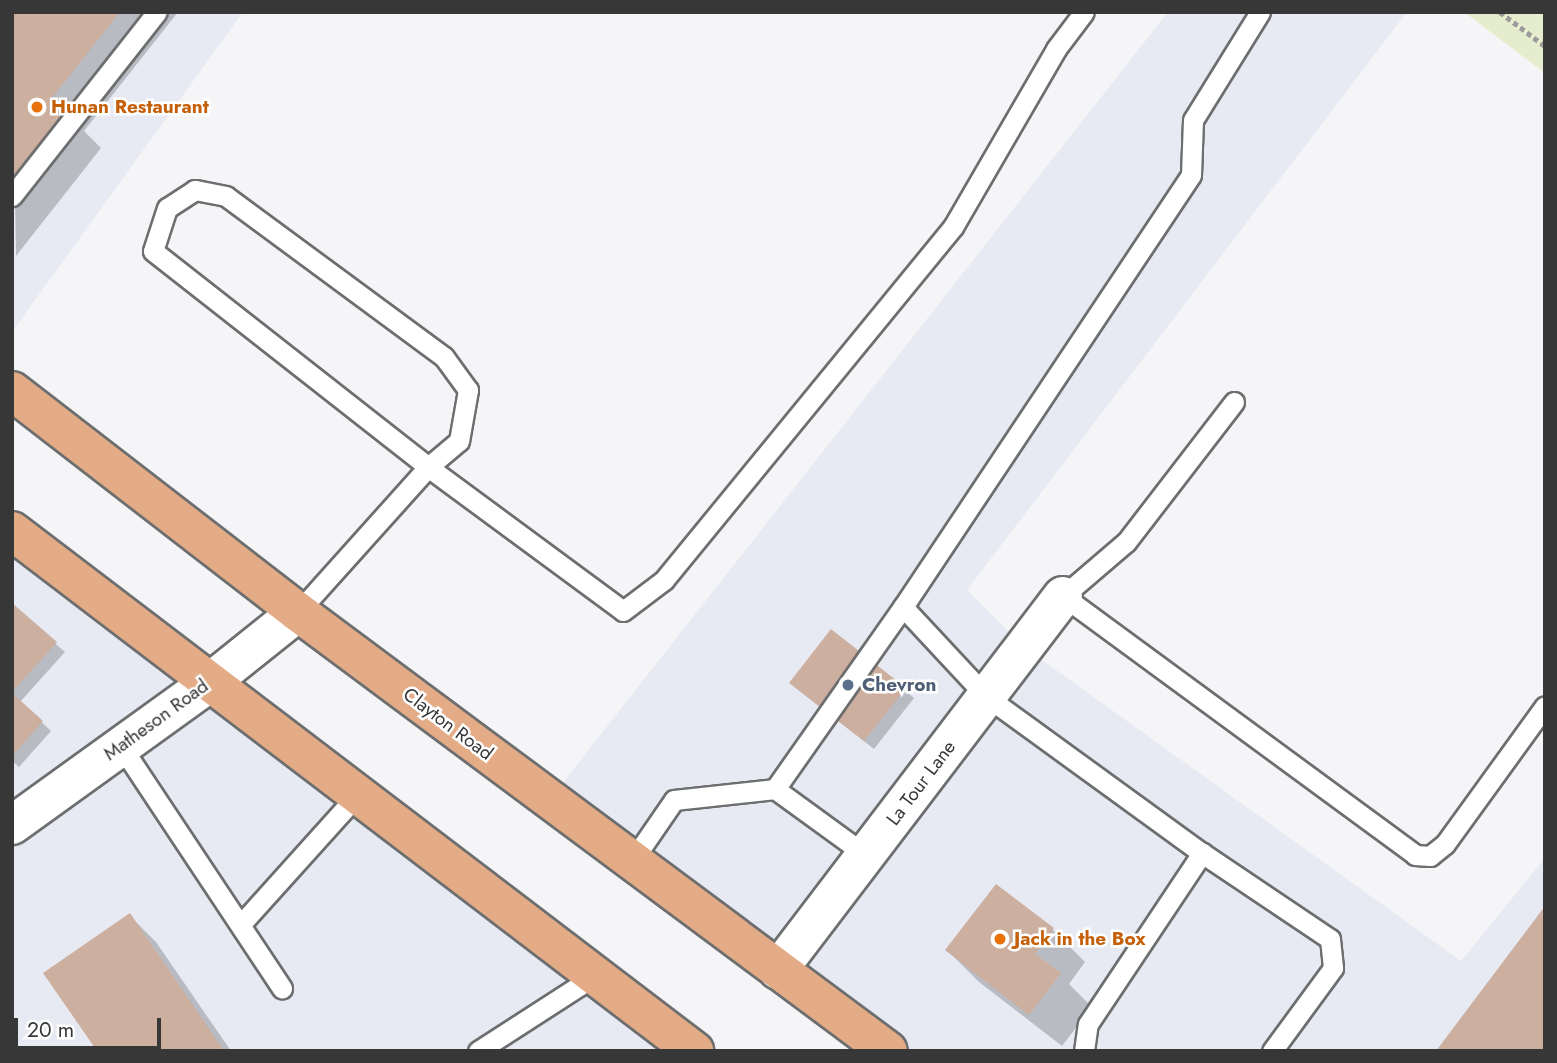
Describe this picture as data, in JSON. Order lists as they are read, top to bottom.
{
  "streets": {
    "main road": ["Clayton Road"],
    "street": ["Matheson Road", "La Tour Lane"]
  },
  "crossings": [
    ["Matheson Road", "Clayton Road"],
    ["Clayton Road", "La Tour Lane"]
  ],
  "places": ["Hunan Restaurant", "Chevron", "Jack in the Box"],
  "scale_bar": "20 m"
}
